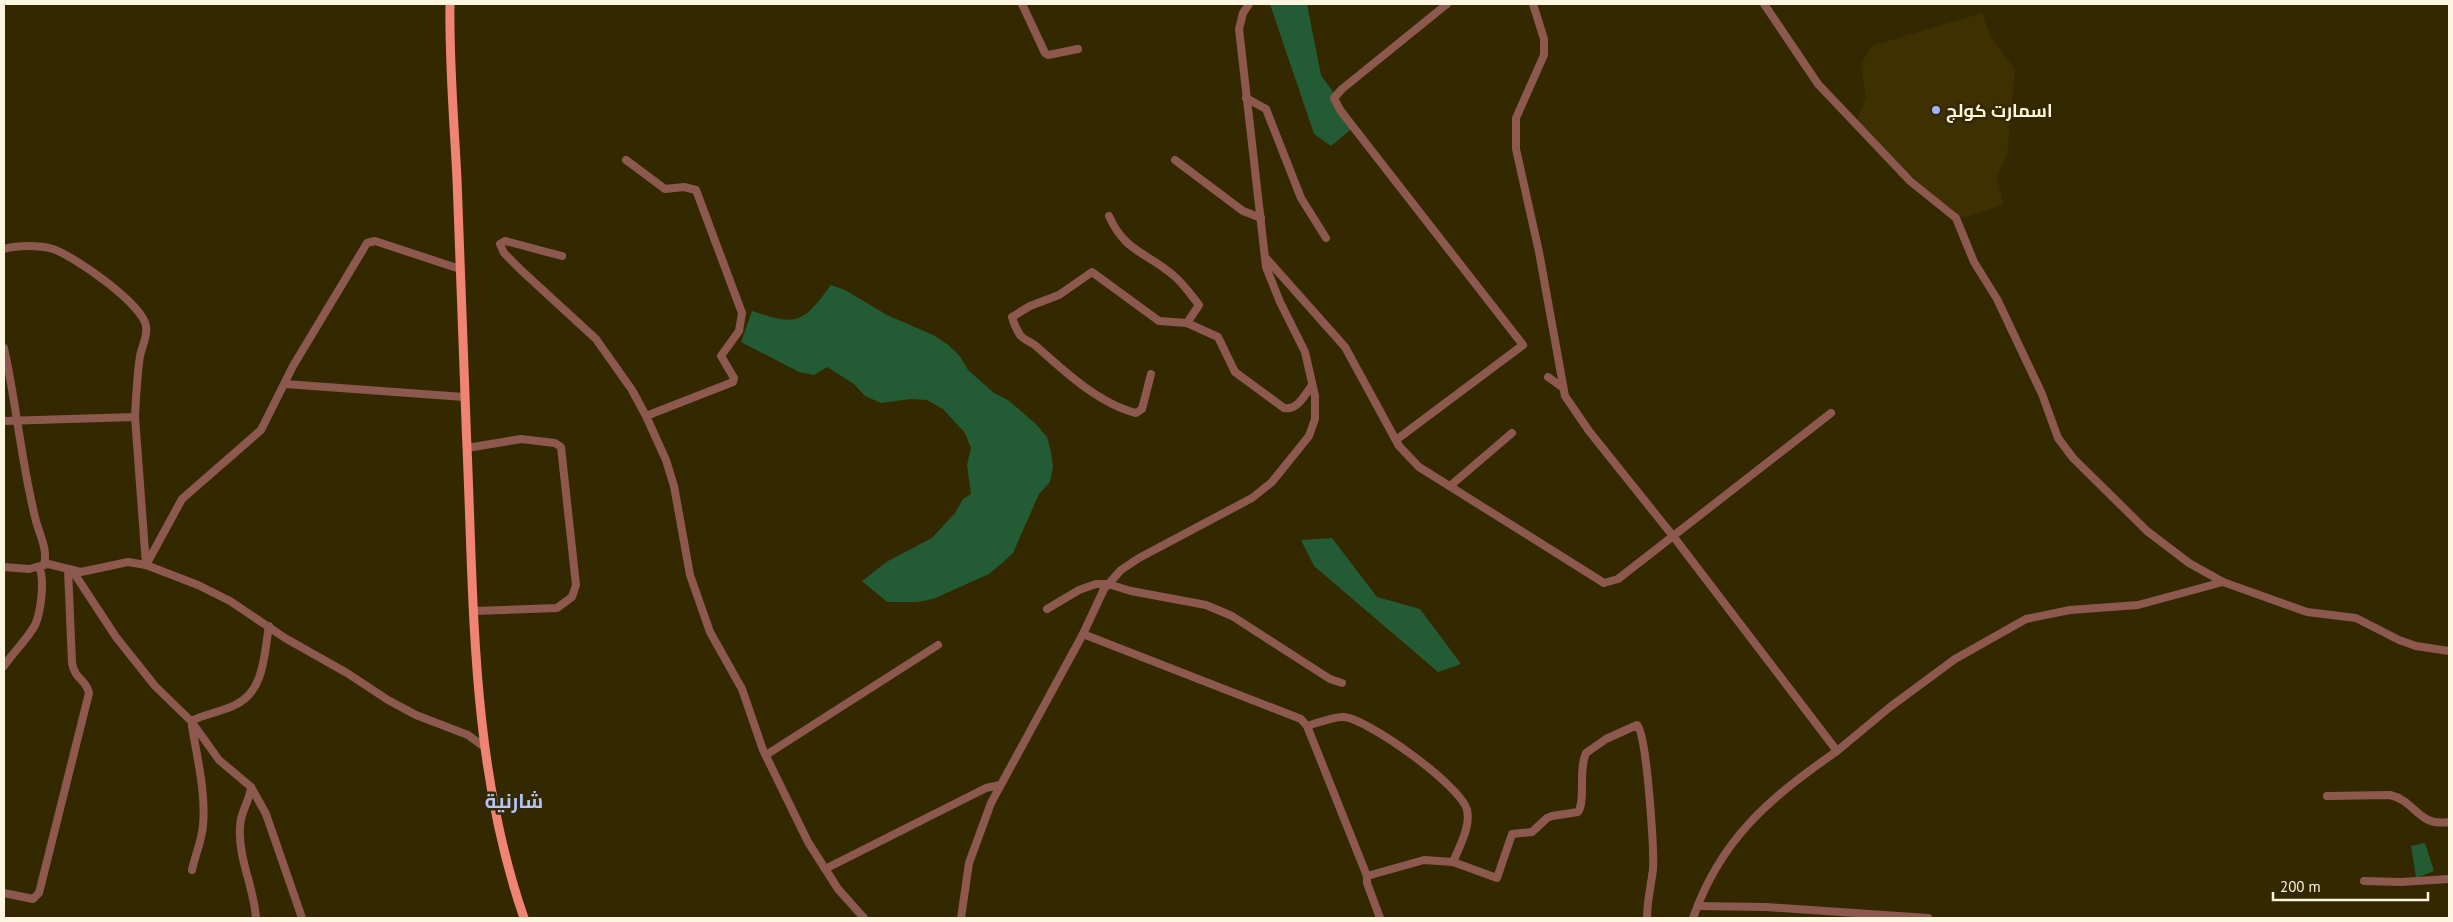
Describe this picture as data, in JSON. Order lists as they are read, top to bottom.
{
  "districts": ["شارنية"],
  "places": ["اسمارت كولج"],
  "scale_bar": "200 m"
}
